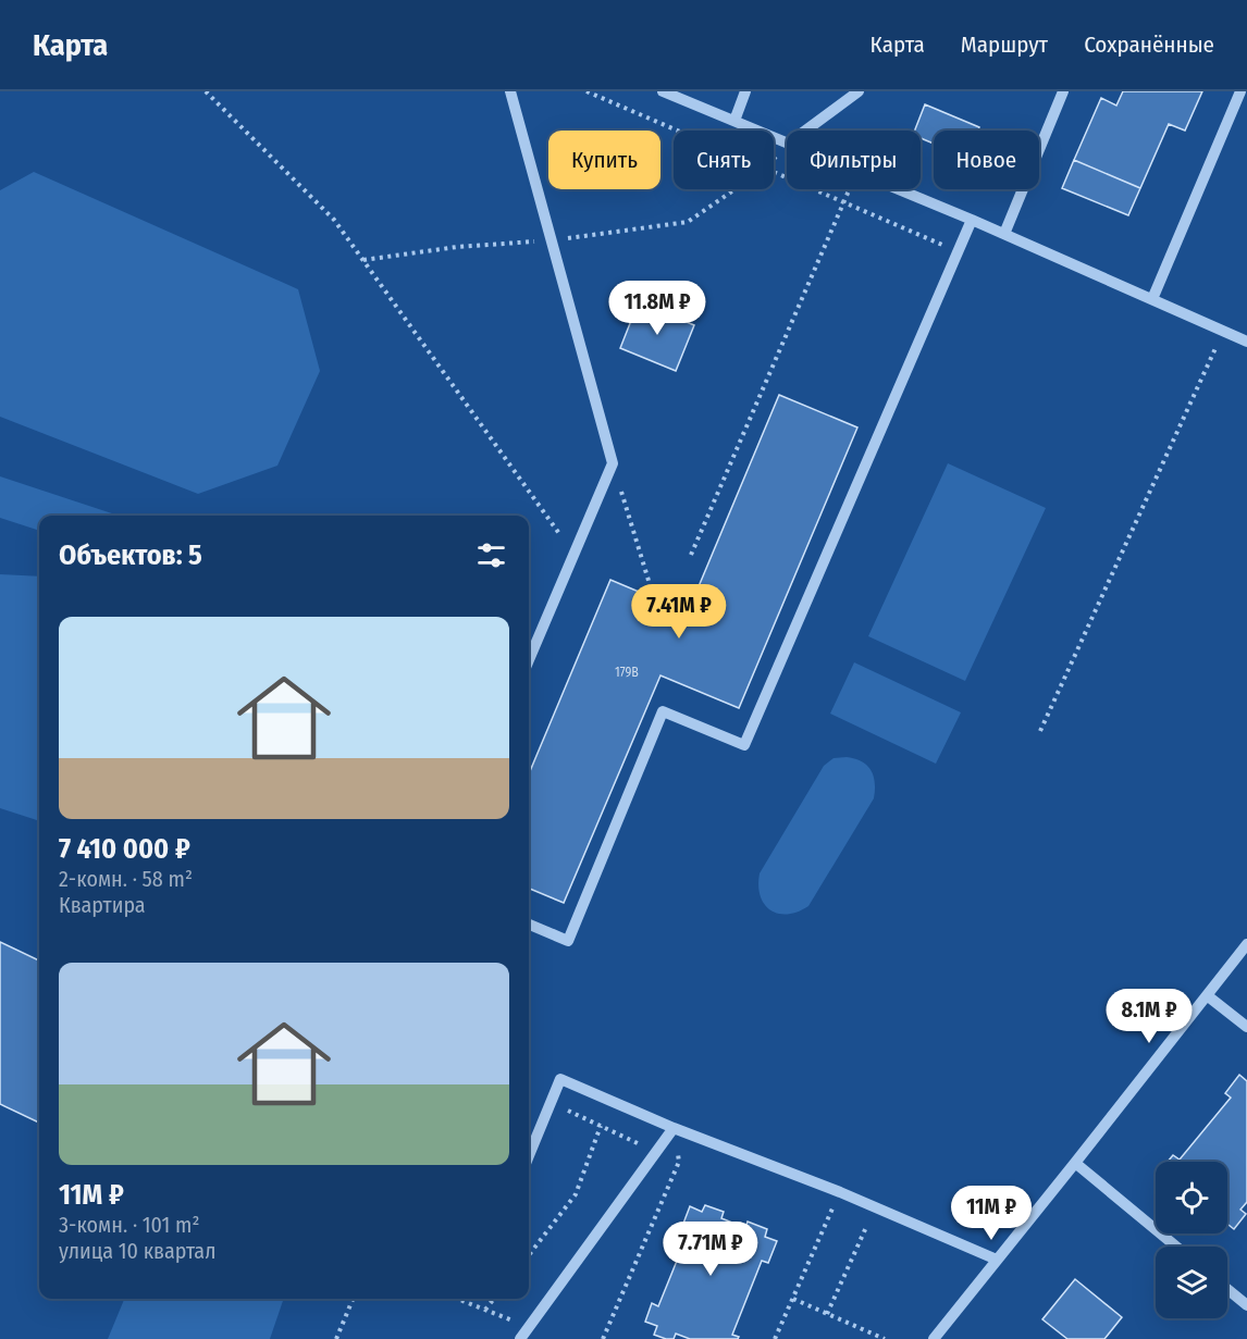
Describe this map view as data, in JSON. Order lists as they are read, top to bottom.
{
  "house_numbers": ["179В"],
  "page": {
    "header": "Карта",
    "nav": ["Карта", "Маршрут", "Сохранённые"],
    "chip": [
      "Купить",
      "Снять",
      "Фильтры",
      "Новое"
    ],
    "price": [
      "11.8M ₽",
      "7.41M ₽",
      "8.1M ₽",
      "11M ₽",
      "7.71M ₽"
    ],
    "heading": "Объектов: 5",
    "list": [
      {
        "name": "7 410 000 ₽",
        "note": "2-комн. · 58 m² · Квартира"
      },
      {
        "name": "11M ₽",
        "note": "3-комн. · 101 m² · улица 10 квартал"
      }
    ]
  }
}
